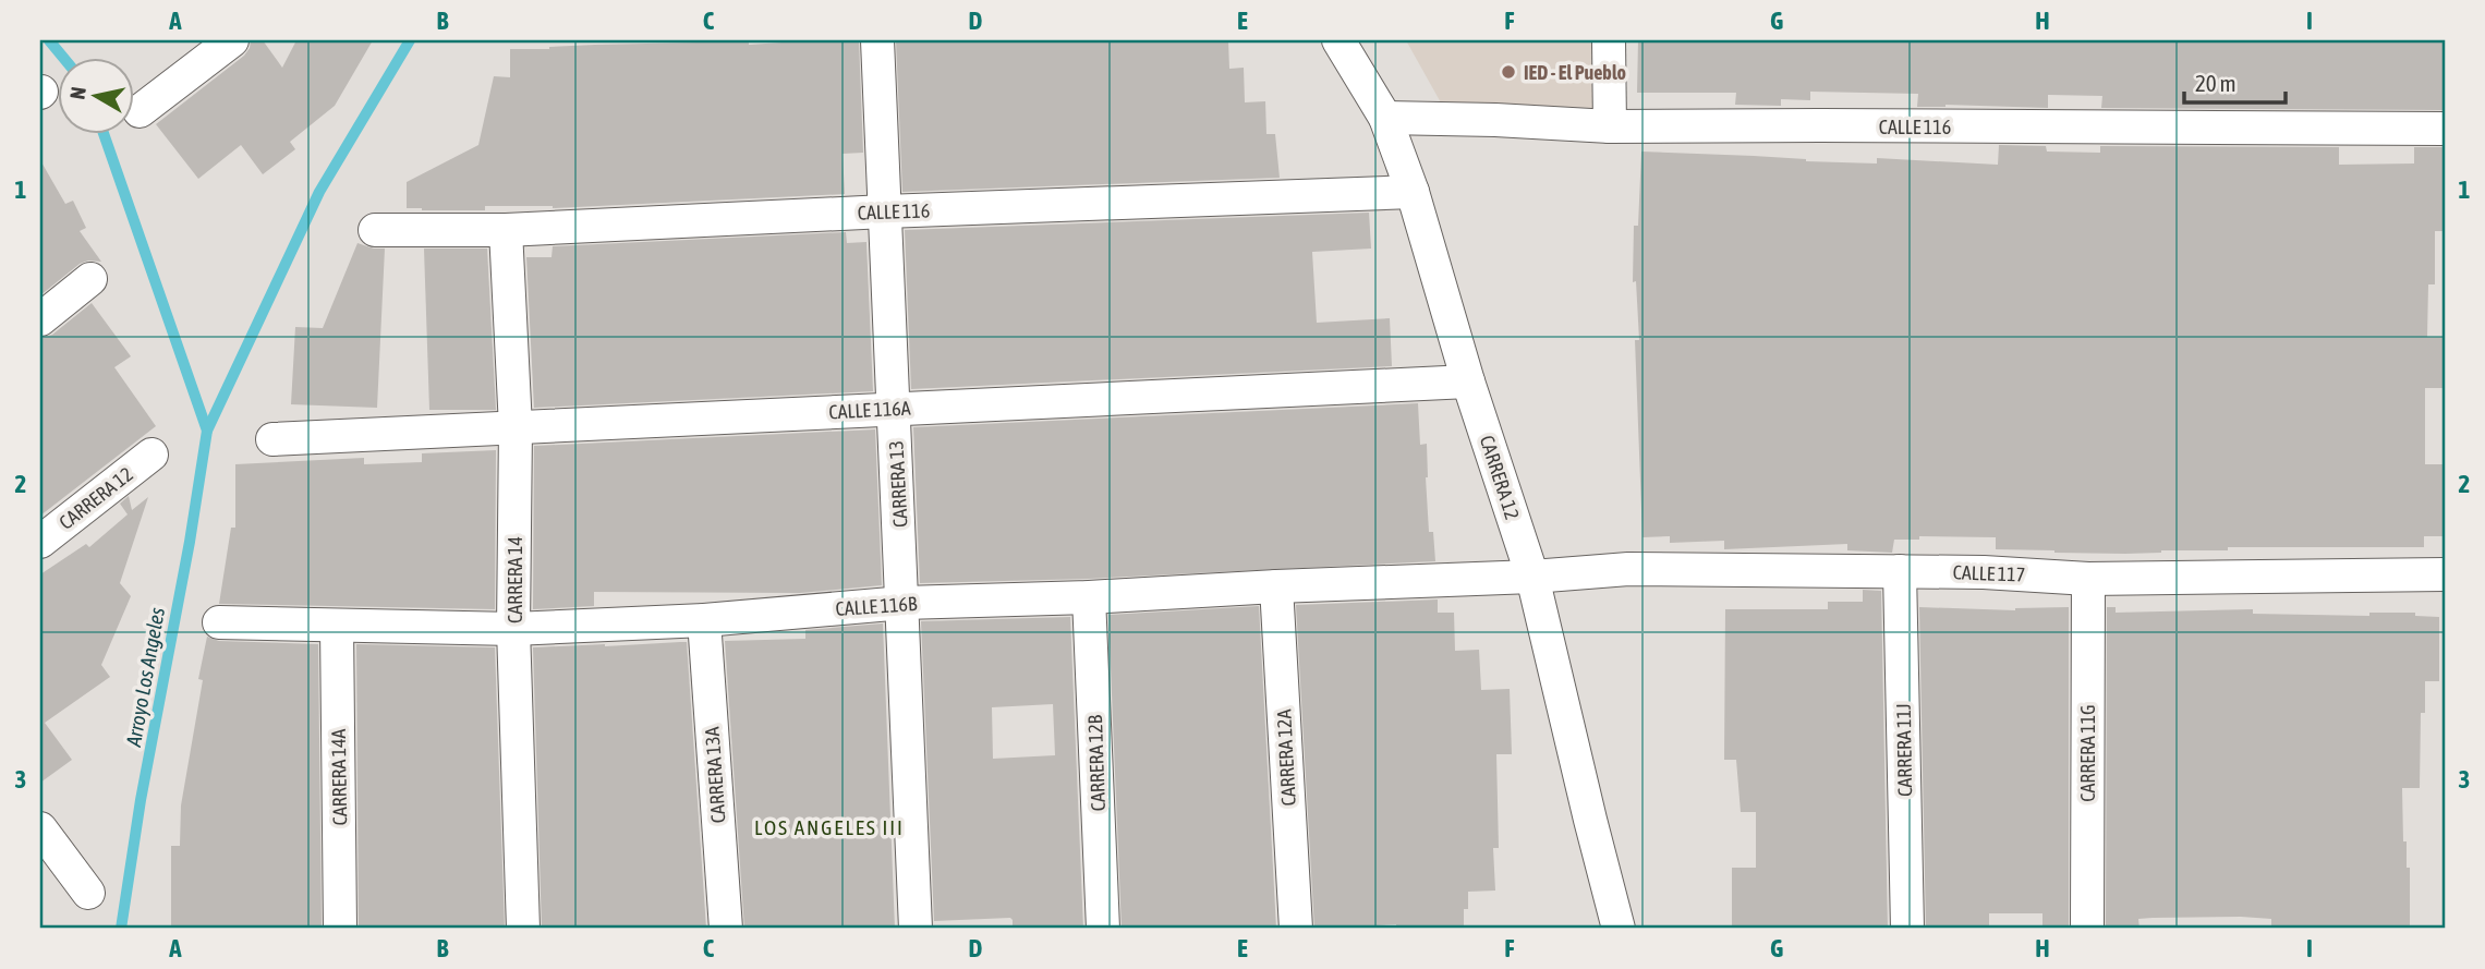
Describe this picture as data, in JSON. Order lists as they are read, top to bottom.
{
  "streets": {
    "street": [
      "CALLE 116",
      "CALLE 116A",
      "CARRERA 12",
      "CARRERA 13",
      "CALLE 117",
      "CARRERA 14",
      "CALLE 116B",
      "CARRERA 11J",
      "CARRERA 11G",
      "CARRERA 12A",
      "CARRERA 12B",
      "CARRERA 13A",
      "CARRERA 14A"
    ]
  },
  "crossings": [
    ["CALLE 116", "CARRERA 12"],
    ["CALLE 116", "CARRERA 13"],
    ["CALLE 116", "CARRERA 14"],
    ["CALLE 116A", "CARRERA 12"],
    ["CALLE 116A", "CARRERA 13"],
    ["CALLE 116A", "CARRERA 14"],
    ["CARRERA 12", "CALLE 117"],
    ["CARRERA 12", "CALLE 116B"],
    ["CARRERA 13", "CALLE 116B"],
    ["CALLE 117", "CALLE 116B"],
    ["CALLE 117", "CARRERA 11J"],
    ["CALLE 117", "CARRERA 11G"],
    ["CARRERA 14", "CALLE 116B"],
    ["CALLE 116B", "CARRERA 12A"],
    ["CALLE 116B", "CARRERA 12B"],
    ["CALLE 116B", "CARRERA 13A"],
    ["CALLE 116B", "CARRERA 14A"]
  ],
  "districts": ["LOS ANGELES III"],
  "water": ["Arroyo Los Angeles"],
  "places": ["IED - El Pueblo"],
  "scale_bar": "20 m",
  "north": "left",
  "grid": {
    "columns": [
      "A",
      "B",
      "C",
      "D",
      "E",
      "F",
      "G",
      "H",
      "I"
    ],
    "rows": ["1", "2", "3"]
  }
}
